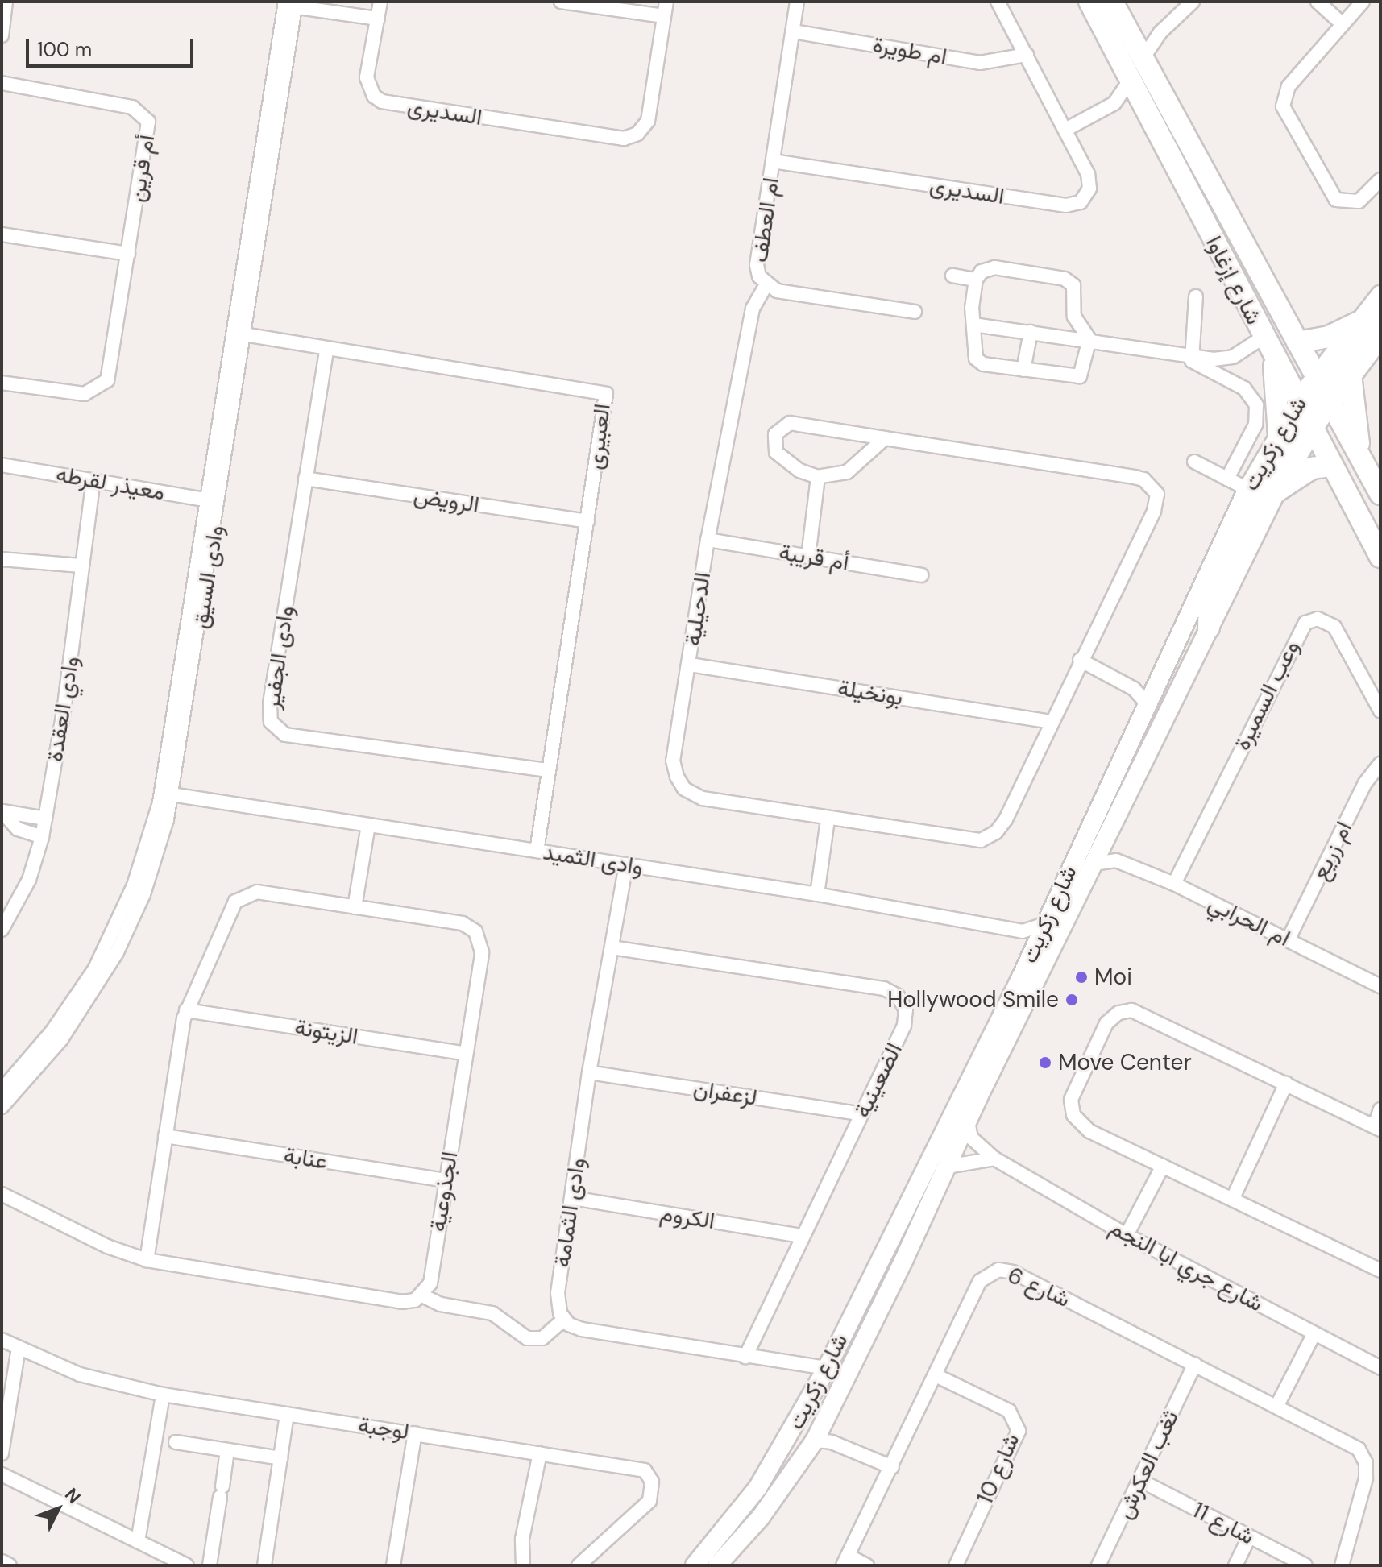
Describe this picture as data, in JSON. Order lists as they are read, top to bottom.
{
  "streets": {
    "main road": ["شارع إزغاوا", "شارع زكريت"],
    "street": [
      "ام طويرة",
      "السديرى",
      "أم قرين",
      "ام العطف",
      "العبيرى",
      "معيذر لقرطه",
      "الرويض",
      "أم قريبة",
      "وادى السيق",
      "الدحيلية",
      "وادى الجفير",
      "بونخيلة",
      "وعب السميرة",
      "وادي العقدة",
      "ام زريع",
      "وادى الثميد",
      "ام الحرابي",
      "الزيتونة",
      "الضعينية",
      "لزعفران",
      "عنابة",
      "الجذوعية",
      "وادى الثمامة",
      "الكروم",
      "شارع جري ابا النجم",
      "شارع 6",
      "لوجبة",
      "ثغب العكرش",
      "شارع 10",
      "شارع 11"
    ]
  },
  "crossings": [
    ["ام طويرة", "السديرى"],
    ["ام طويرة", "ام العطف"],
    ["السديرى", "ام العطف"],
    ["ام العطف", "الدحيلية"],
    ["شارع إزغاوا", "شارع زكريت"],
    ["العبيرى", "الرويض"],
    ["العبيرى", "وادى السيق"],
    ["العبيرى", "وادى الجفير"],
    ["العبيرى", "وادى الثميد"],
    ["شارع زكريت", "وادى الثميد"],
    ["شارع زكريت", "شارع جري ابا النجم"],
    ["معيذر لقرطه", "وادى السيق"],
    ["معيذر لقرطه", "وادي العقدة"],
    ["الرويض", "وادى الجفير"],
    ["أم قريبة", "الدحيلية"],
    ["وادى السيق", "وادى الثميد"],
    ["الدحيلية", "بونخيلة"],
    ["وعب السميرة", "ام الحرابي"],
    ["ام زريع", "ام الحرابي"],
    ["وادى الثميد", "وادى الثمامة"],
    ["الزيتونة", "الجذوعية"],
    ["الضعينية", "لزعفران"],
    ["الضعينية", "وادى الثمامة"],
    ["الضعينية", "الكروم"],
    ["لزعفران", "وادى الثمامة"],
    ["عنابة", "الجذوعية"],
    ["وادى الثمامة", "الكروم"],
    ["شارع 6", "ثغب العكرش"],
    ["شارع 6", "شارع 10"],
    ["ثغب العكرش", "شارع 11"]
  ],
  "places": ["Moi", "Hollywood Smile", "Move Center"],
  "scale_bar": "100 m",
  "north": "top right"
}
